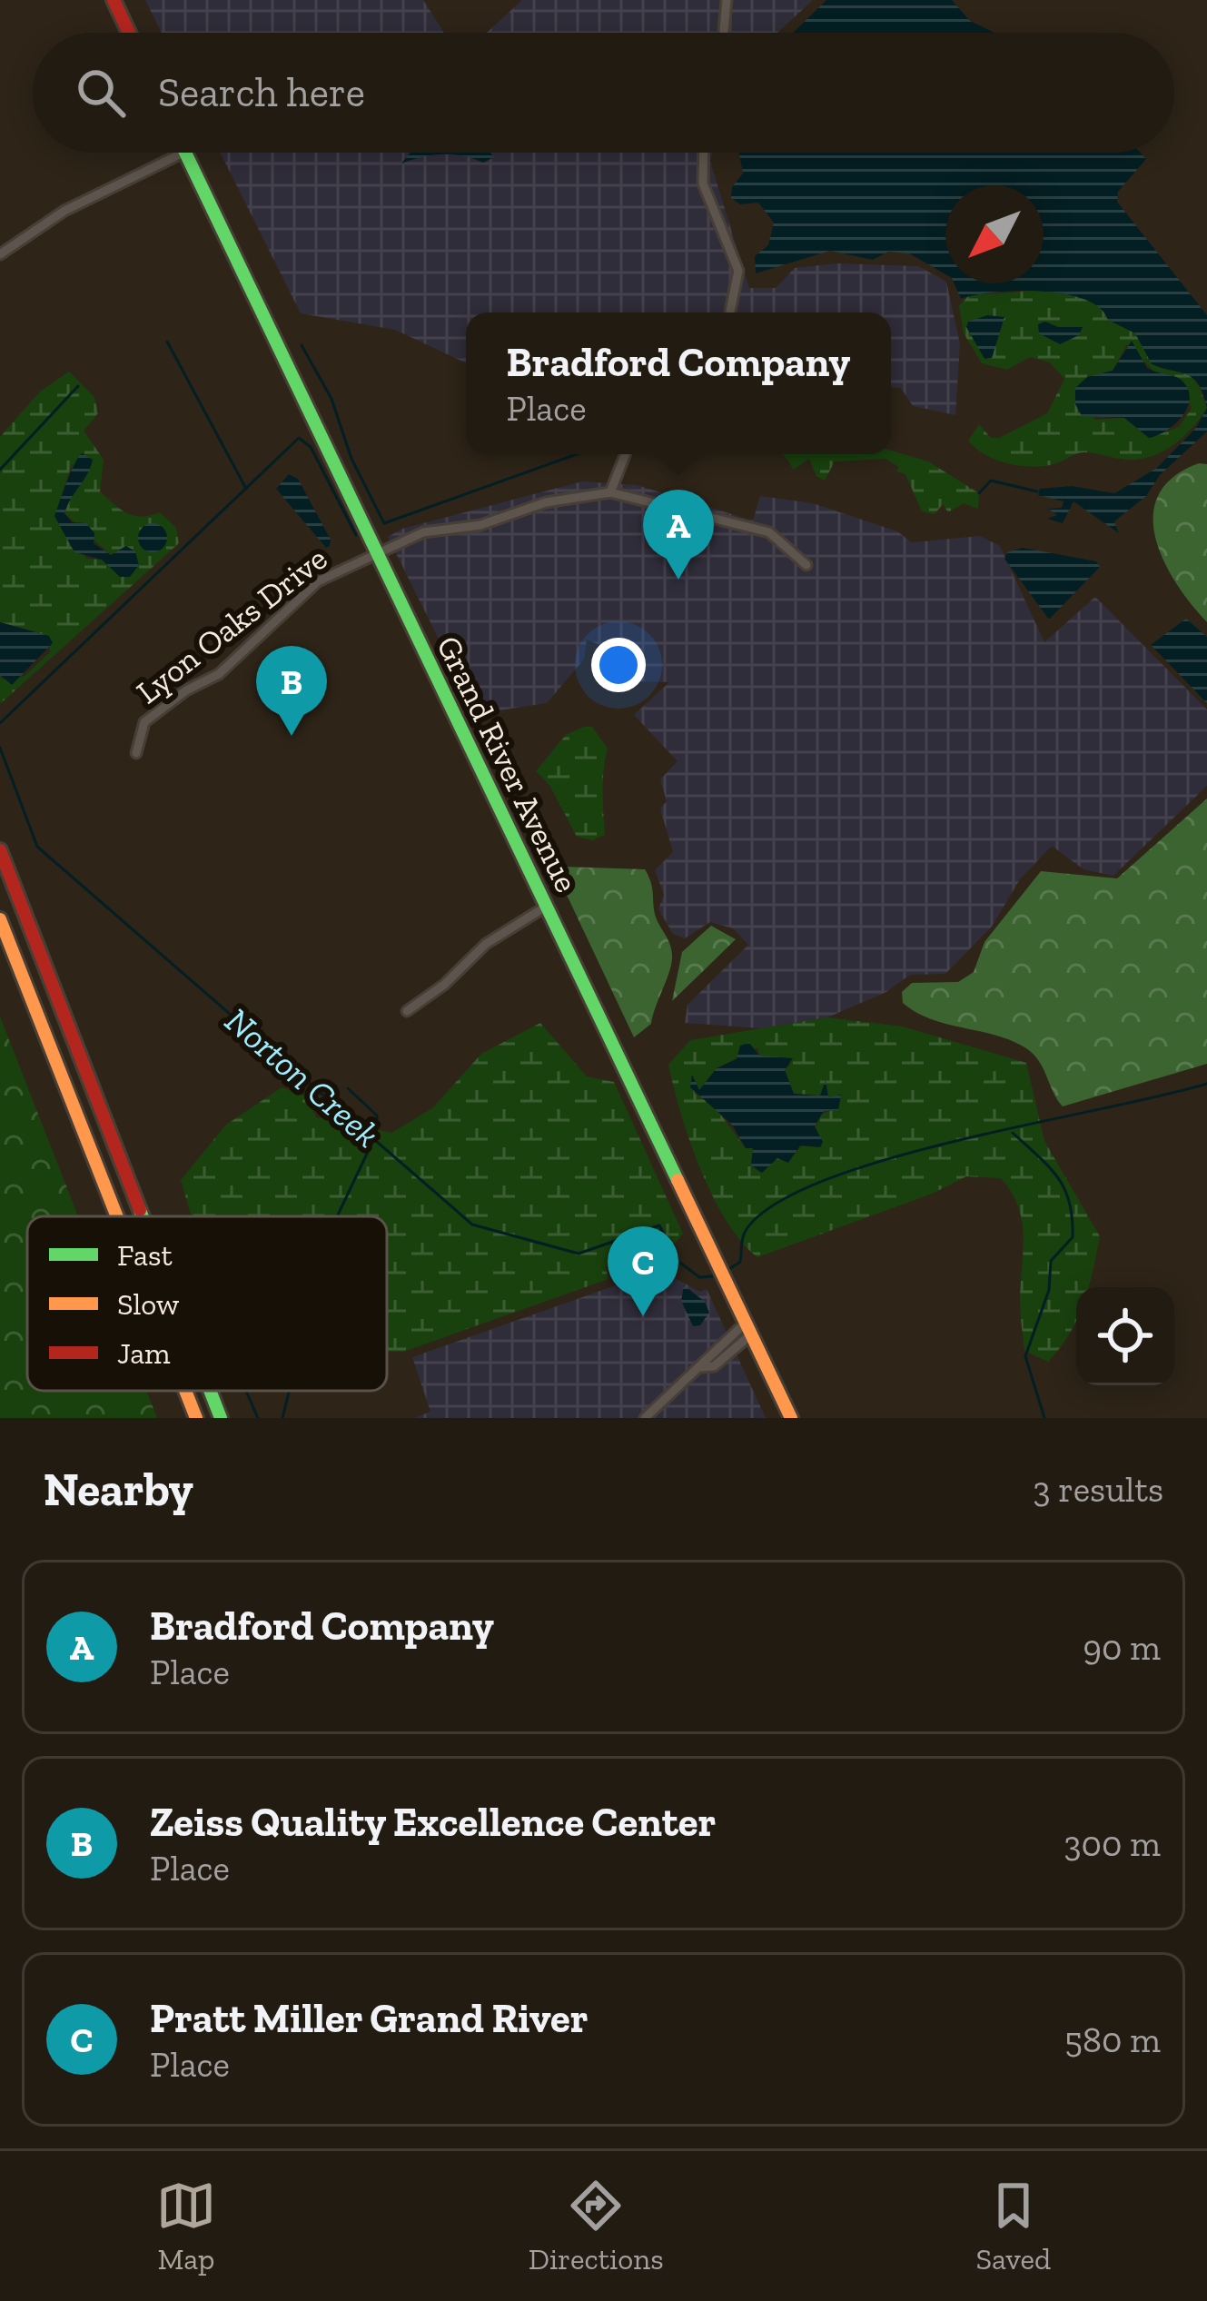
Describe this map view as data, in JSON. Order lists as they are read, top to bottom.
{
  "streets": {
    "main road": ["Grand River Avenue"],
    "street": ["Lyon Oaks Drive"]
  },
  "crossings": [
    ["Lyon Oaks Drive", "Grand River Avenue"]
  ],
  "water": ["Norton Creek"],
  "legend": ["Fast", "Slow", "Jam"],
  "north": "bottom left",
  "page": {
    "search": "Search here",
    "popup": ["Bradford Company", "Place"],
    "pins": ["A", "B", "C"],
    "heading": ["Nearby", "3 results"],
    "list": [
      {
        "mark": "A",
        "name": "Bradford Company",
        "note": "Place",
        "value": "90 m"
      },
      {
        "mark": "B",
        "name": "Zeiss Quality Excellence Center",
        "note": "Place",
        "value": "300 m"
      },
      {
        "mark": "C",
        "name": "Pratt Miller Grand River",
        "note": "Place",
        "value": "580 m"
      }
    ],
    "nav": ["Map", "Directions", "Saved"]
  }
}
